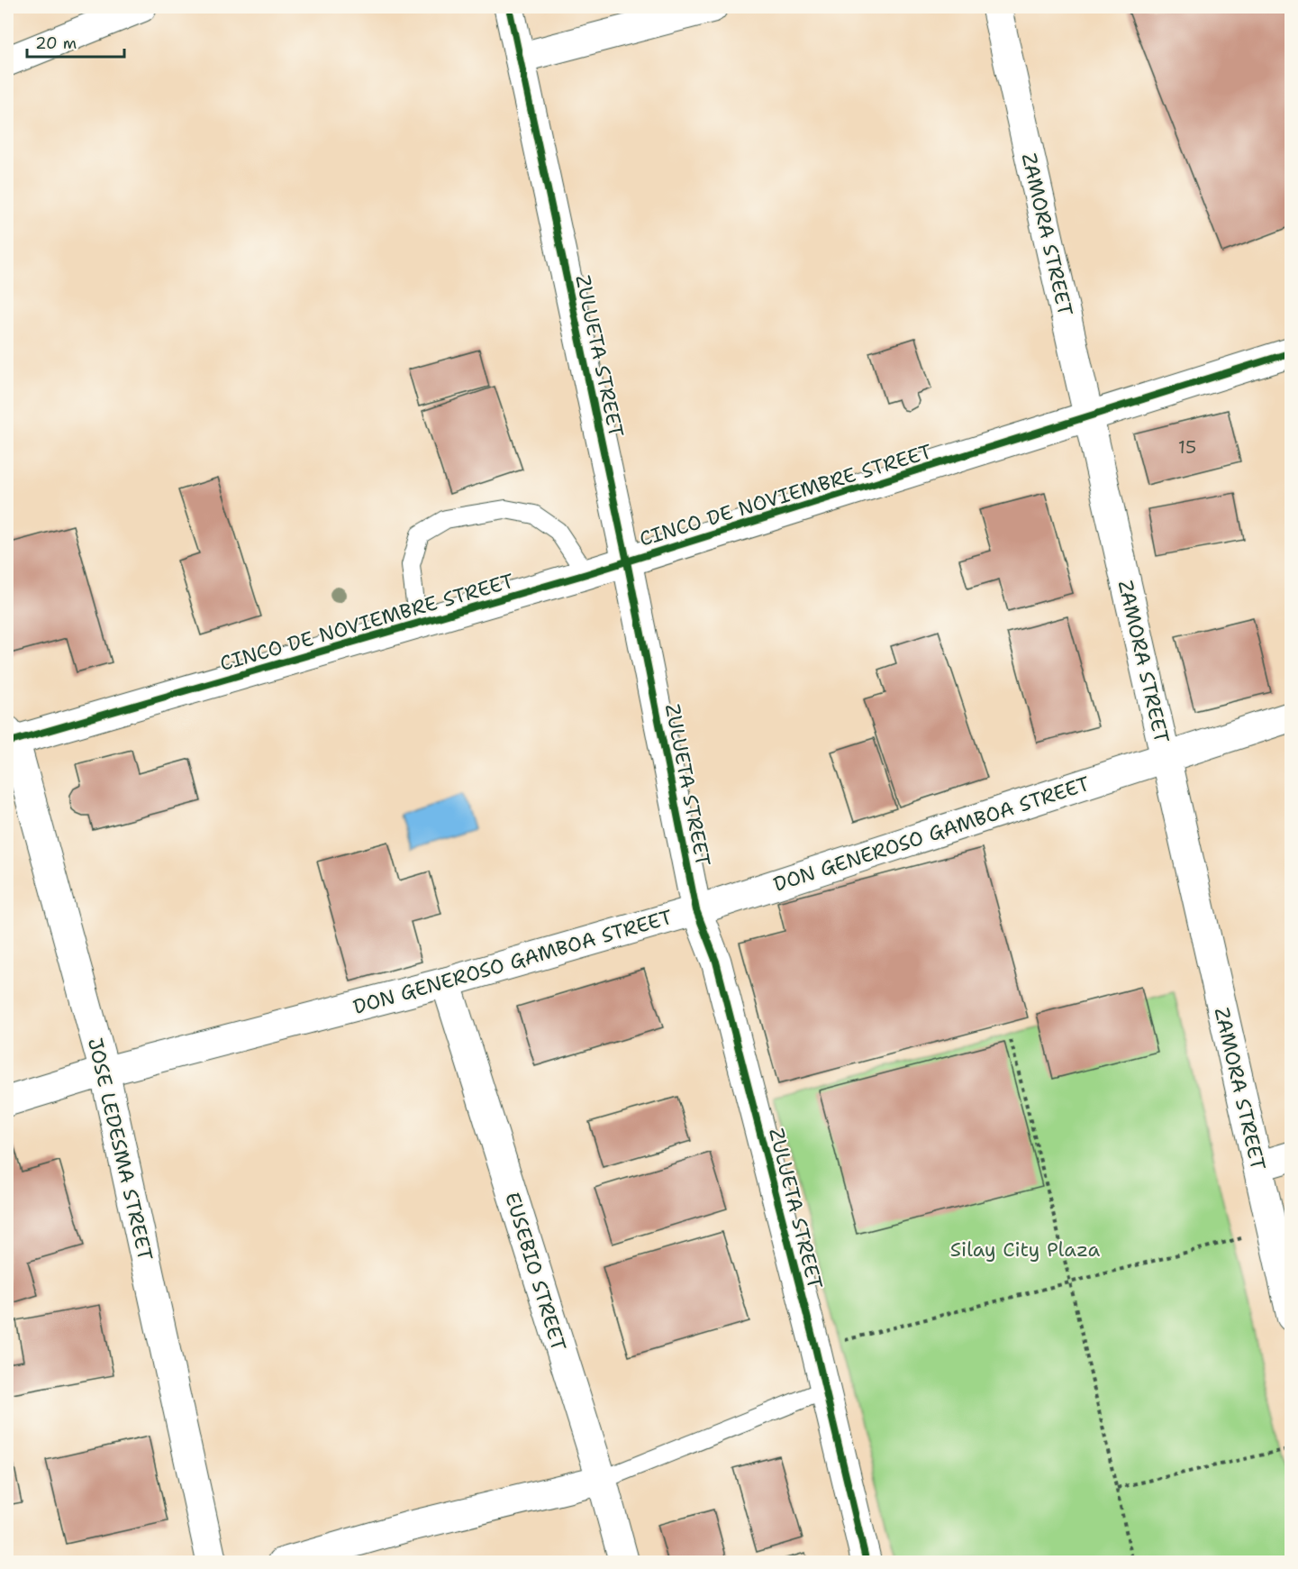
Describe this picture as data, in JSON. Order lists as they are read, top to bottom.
{
  "streets": {
    "street": [
      "ZAMORA STREET",
      "ZULUETA STREET",
      "CINCO DE NOVIEMBRE STREET",
      "DON GENEROSO GAMBOA STREET",
      "JOSE LEDESMA STREET",
      "EUSEBIO STREET"
    ]
  },
  "crossings": [
    ["ZAMORA STREET", "CINCO DE NOVIEMBRE STREET"],
    ["ZAMORA STREET", "DON GENEROSO GAMBOA STREET"],
    ["ZULUETA STREET", "CINCO DE NOVIEMBRE STREET"],
    ["ZULUETA STREET", "DON GENEROSO GAMBOA STREET"],
    ["CINCO DE NOVIEMBRE STREET", "JOSE LEDESMA STREET"],
    ["DON GENEROSO GAMBOA STREET", "JOSE LEDESMA STREET"],
    ["DON GENEROSO GAMBOA STREET", "EUSEBIO STREET"]
  ],
  "parks": ["Silay City Plaza"],
  "house_numbers": ["15"],
  "scale_bar": "20 m"
}
